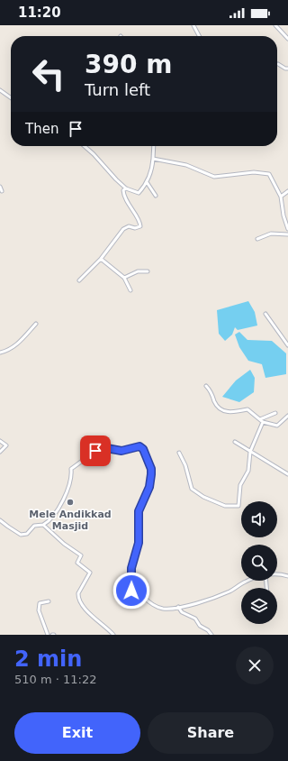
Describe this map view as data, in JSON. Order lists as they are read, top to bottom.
{
  "places": ["Mele Andikkad Masjid"],
  "page": {
    "status": "11:20",
    "turn": ["390 m", "Turn left"],
    "then": "Then",
    "heading": ["2 min", "510 m · 11:22"],
    "buttons": ["Exit", "Share"]
  }
}
